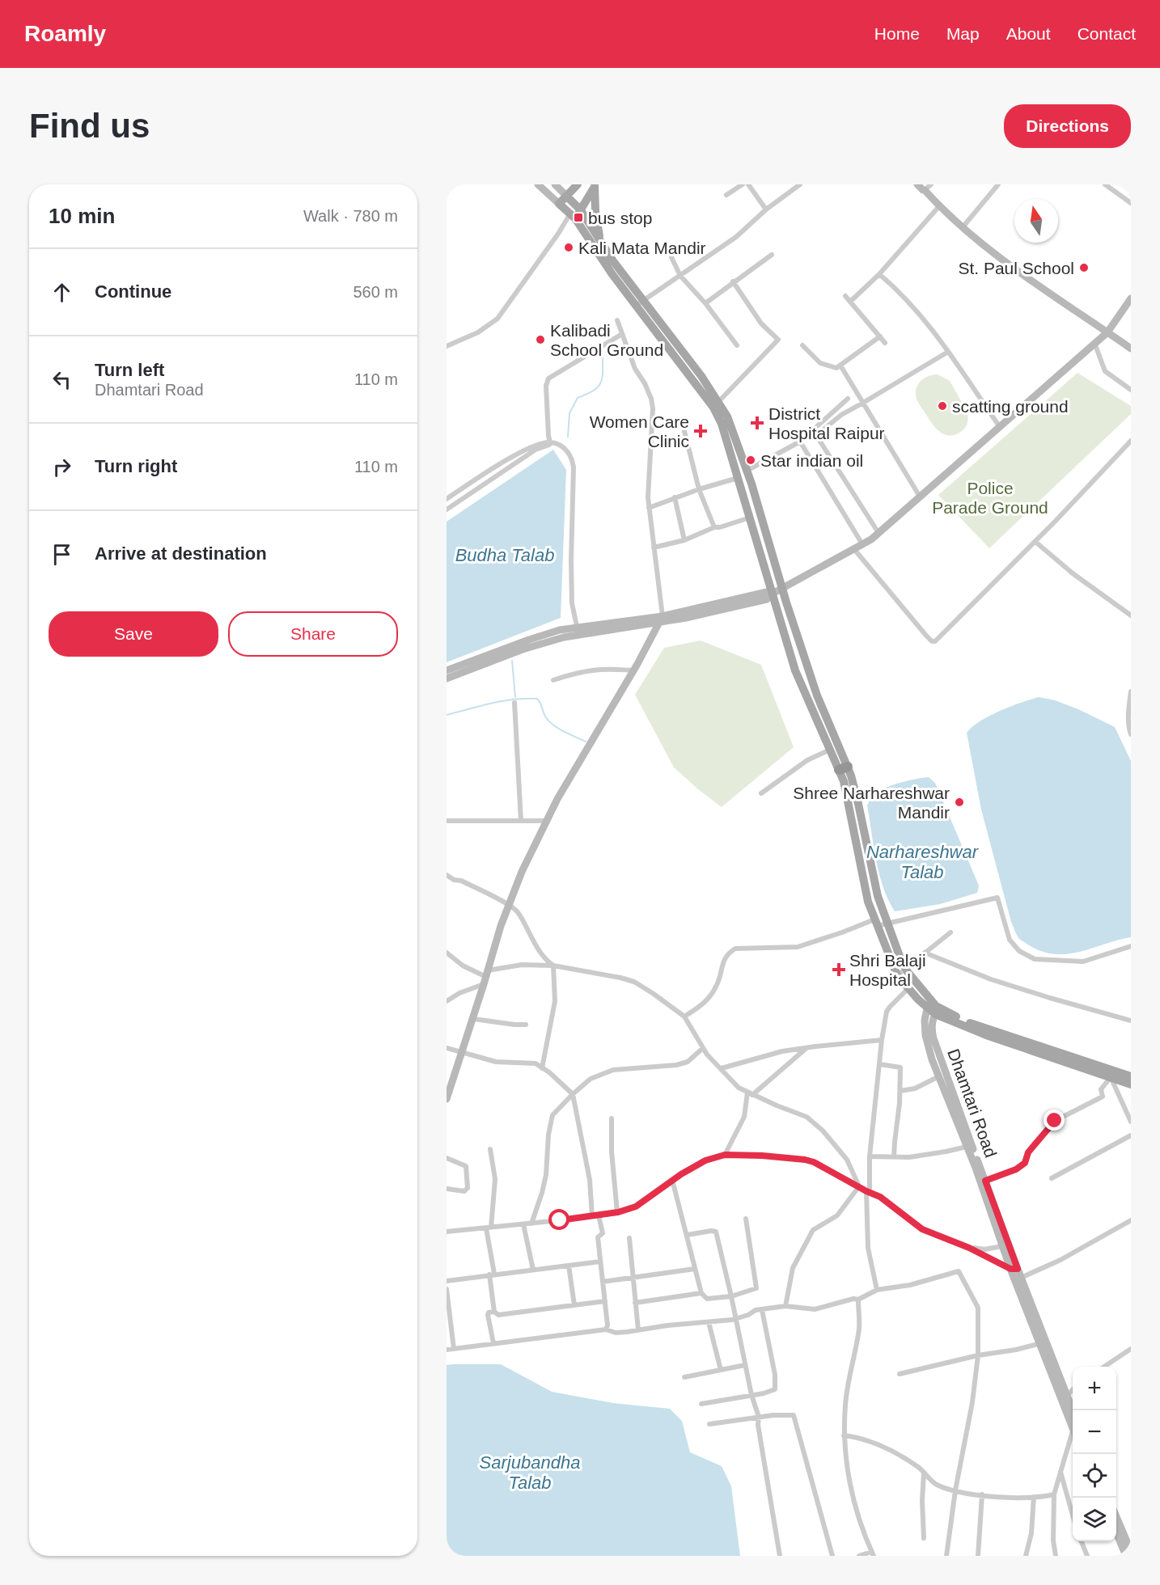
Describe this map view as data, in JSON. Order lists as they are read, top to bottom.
{
  "streets": {
    "street": ["Dhamtari Road"]
  },
  "water": ["Budha Talab", "Narhareshwar Talab", "Sarjubandha Talab"],
  "parks": ["Police Parade Ground"],
  "places": {
    "transit": ["bus stop"],
    "other": [
      "Kali Mata Mandir",
      "St. Paul School",
      "Kalibadi School Ground",
      "scatting ground",
      "Star indian oil",
      "Shree Narhareshwar Mandir"
    ],
    "health": ["District Hospital Raipur", "Women Care Clinic", "Shri Balaji Hospital"]
  },
  "north": "top",
  "page": {
    "header": "Roamly",
    "nav": [
      "Home",
      "Map",
      "About",
      "Contact"
    ],
    "buttons": [
      "Directions",
      ["Save", "Share"]
    ],
    "title": "Find us",
    "heading": ["10 min", "Walk · 780 m"],
    "list": [
      ["Continue", "560 m"],
      ["Turn left", "Dhamtari Road", "110 m"],
      ["Turn right", "110 m"],
      "Arrive at destination"
    ],
    "map_buttons": ["+", "−"]
  }
}
